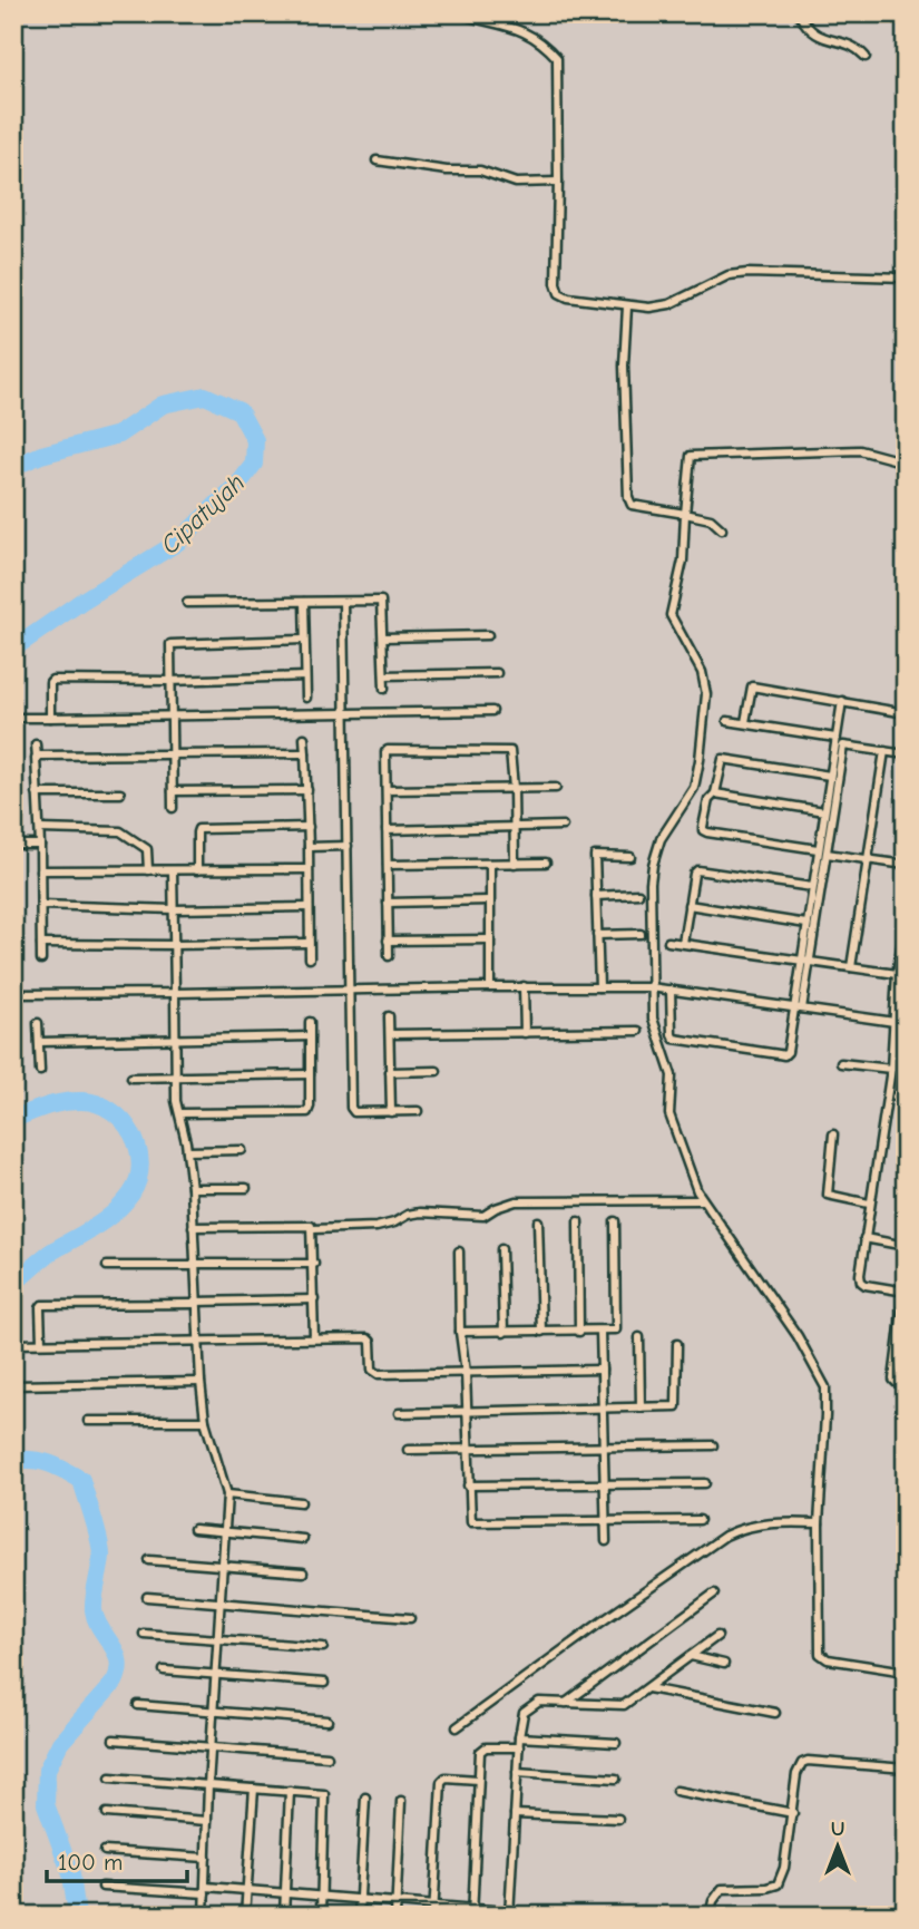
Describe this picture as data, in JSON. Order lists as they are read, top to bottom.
{
  "water": ["Cipatujah"],
  "scale_bar": "100 m",
  "north": "top"
}
